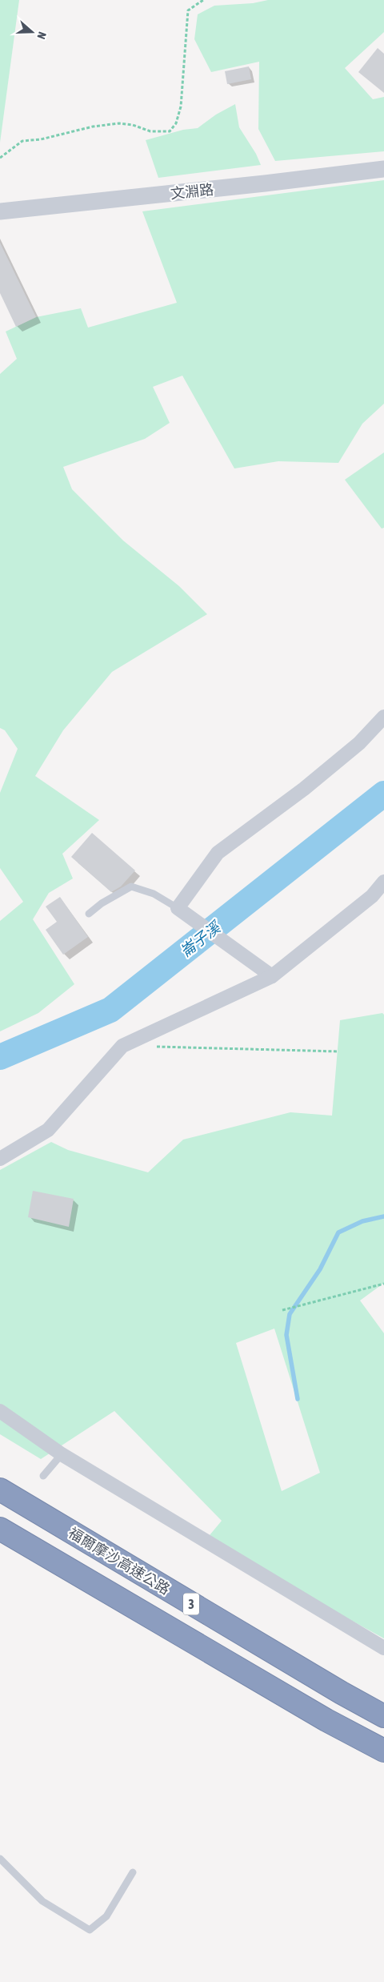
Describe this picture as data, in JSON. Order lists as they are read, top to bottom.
{
  "streets": {
    "highway": ["福爾摩沙高速公路", "3"],
    "street": ["文淵路"]
  },
  "water": ["崙子溪"],
  "north": "right"
}
